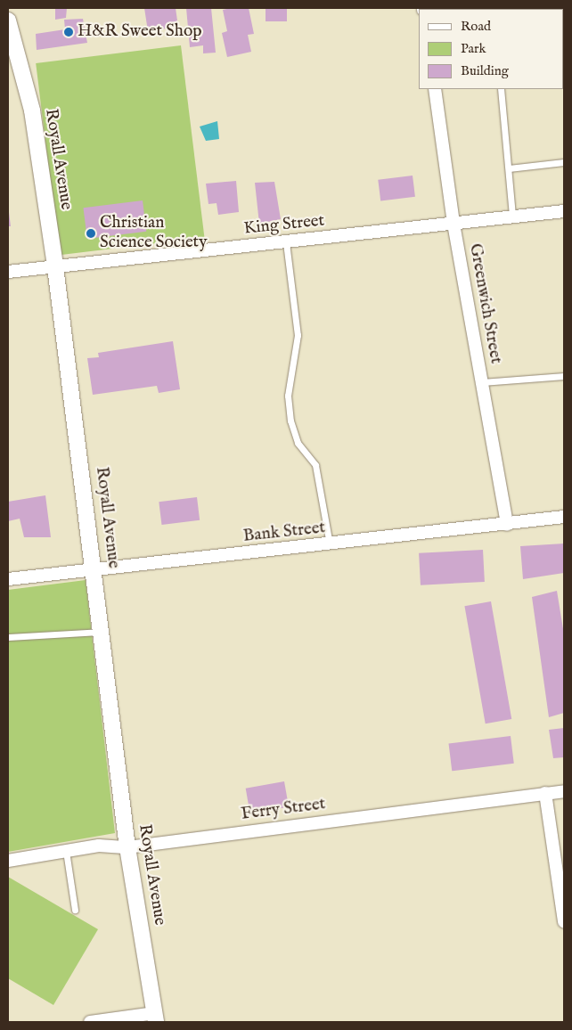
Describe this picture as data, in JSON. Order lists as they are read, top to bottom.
{
  "streets": {
    "street": [
      "Royall Avenue",
      "King Street",
      "Greenwich Street",
      "Bank Street",
      "Ferry Street"
    ]
  },
  "crossings": [
    ["Royall Avenue", "King Street"],
    ["Royall Avenue", "Bank Street"],
    ["Royall Avenue", "Ferry Street"],
    ["King Street", "Greenwich Street"],
    ["Greenwich Street", "Bank Street"]
  ],
  "places": ["H&R Sweet Shop", "Christian Science Society"],
  "legend": ["Road", "Park", "Building"]
}
